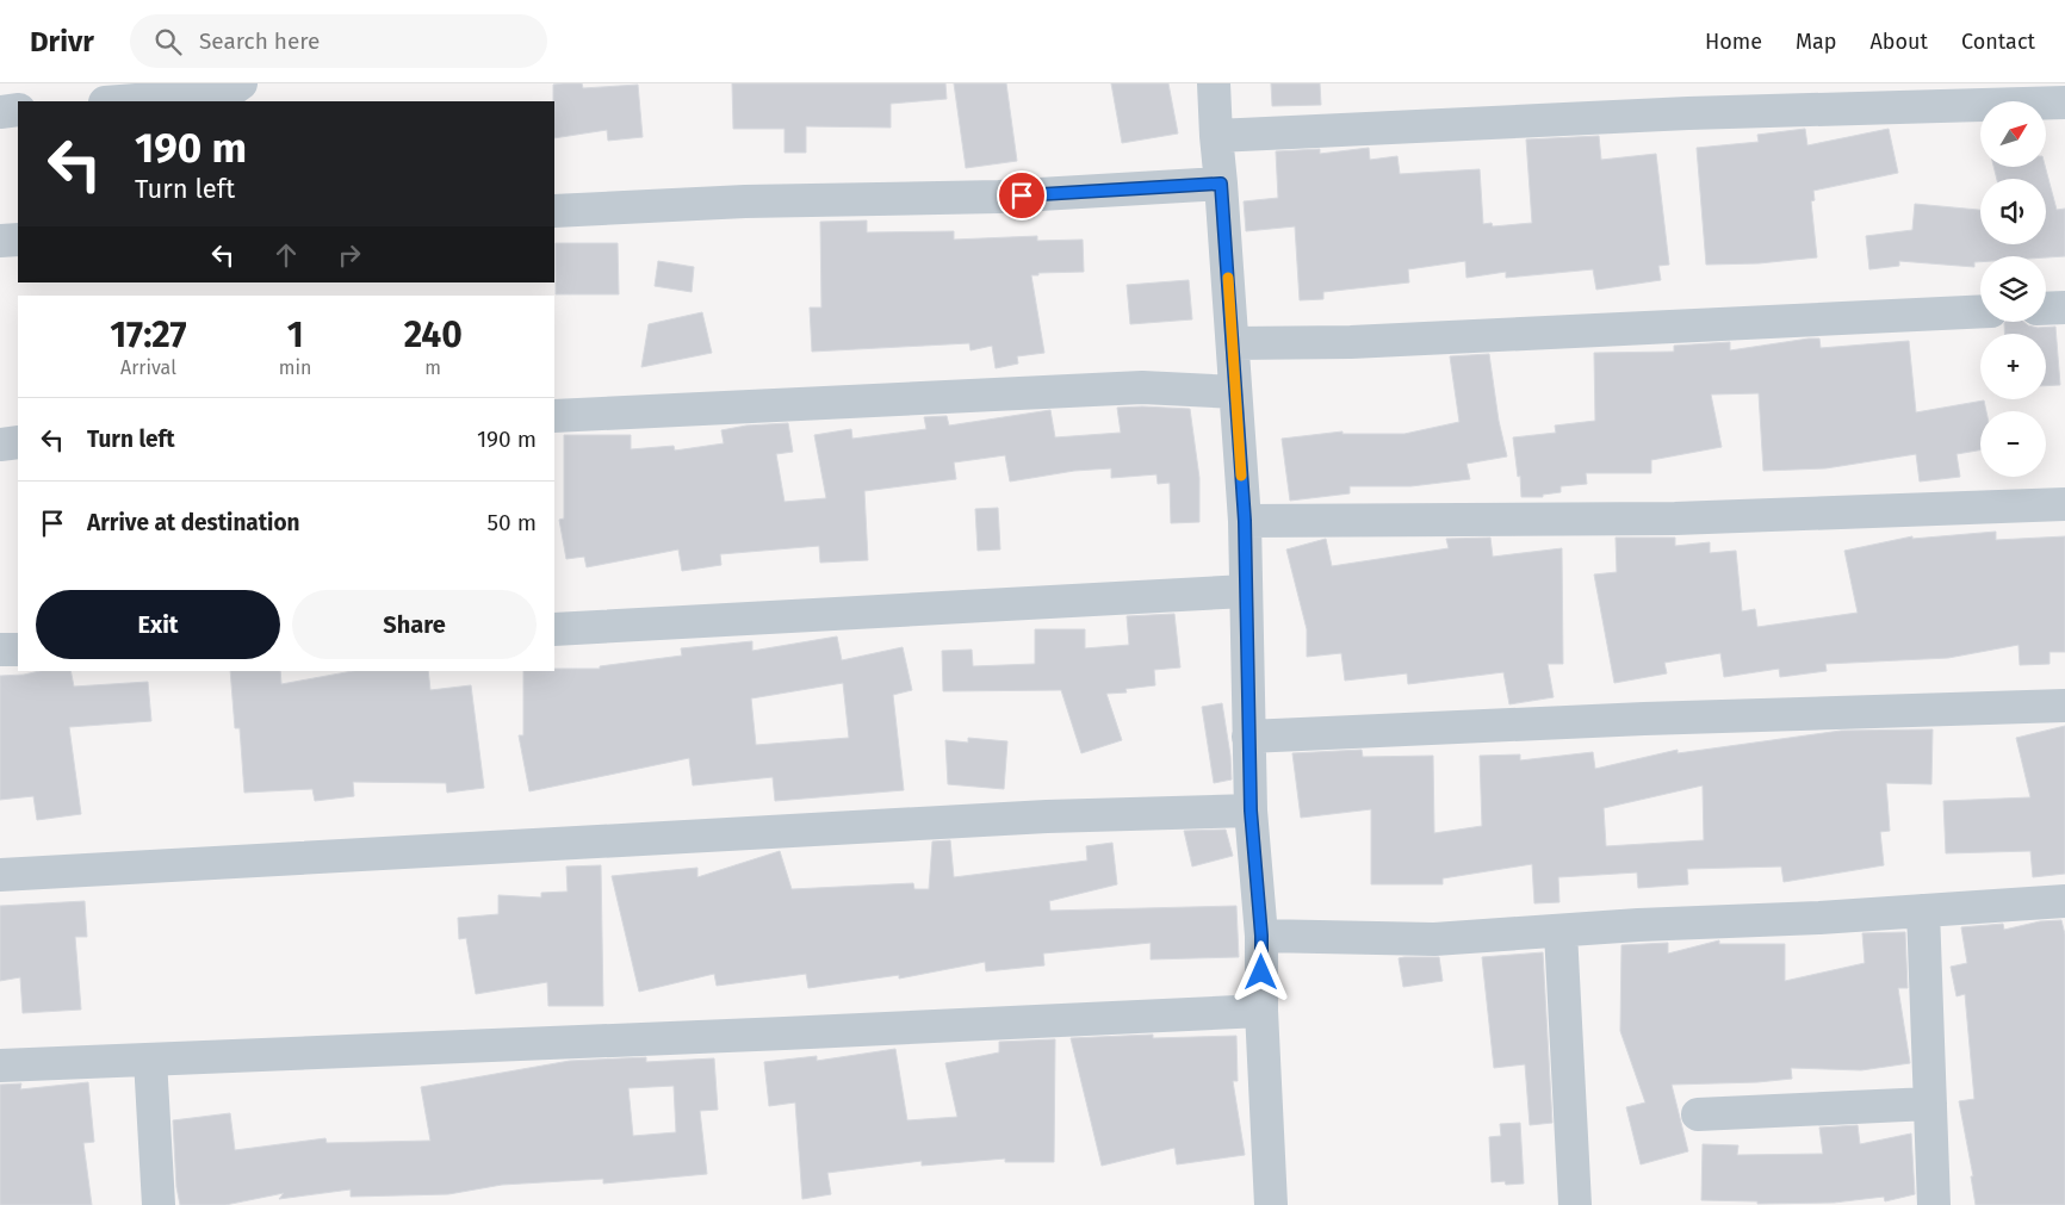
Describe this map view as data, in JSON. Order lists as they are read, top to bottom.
{
  "north": "top right",
  "page": {
    "header": "Drivr",
    "search": "Search here",
    "nav": [
      "Home",
      "Map",
      "About",
      "Contact"
    ],
    "map_buttons": ["+", "−"],
    "turn": ["190 m", "Turn left"],
    "eta": [
      "17:27",
      "Arrival",
      "1",
      "min",
      "240",
      "m"
    ],
    "list": [
      {
        "name": "Turn left",
        "value": "190 m"
      },
      {
        "name": "Arrive at destination",
        "value": "50 m"
      }
    ],
    "buttons": ["Exit", "Share"]
  }
}
